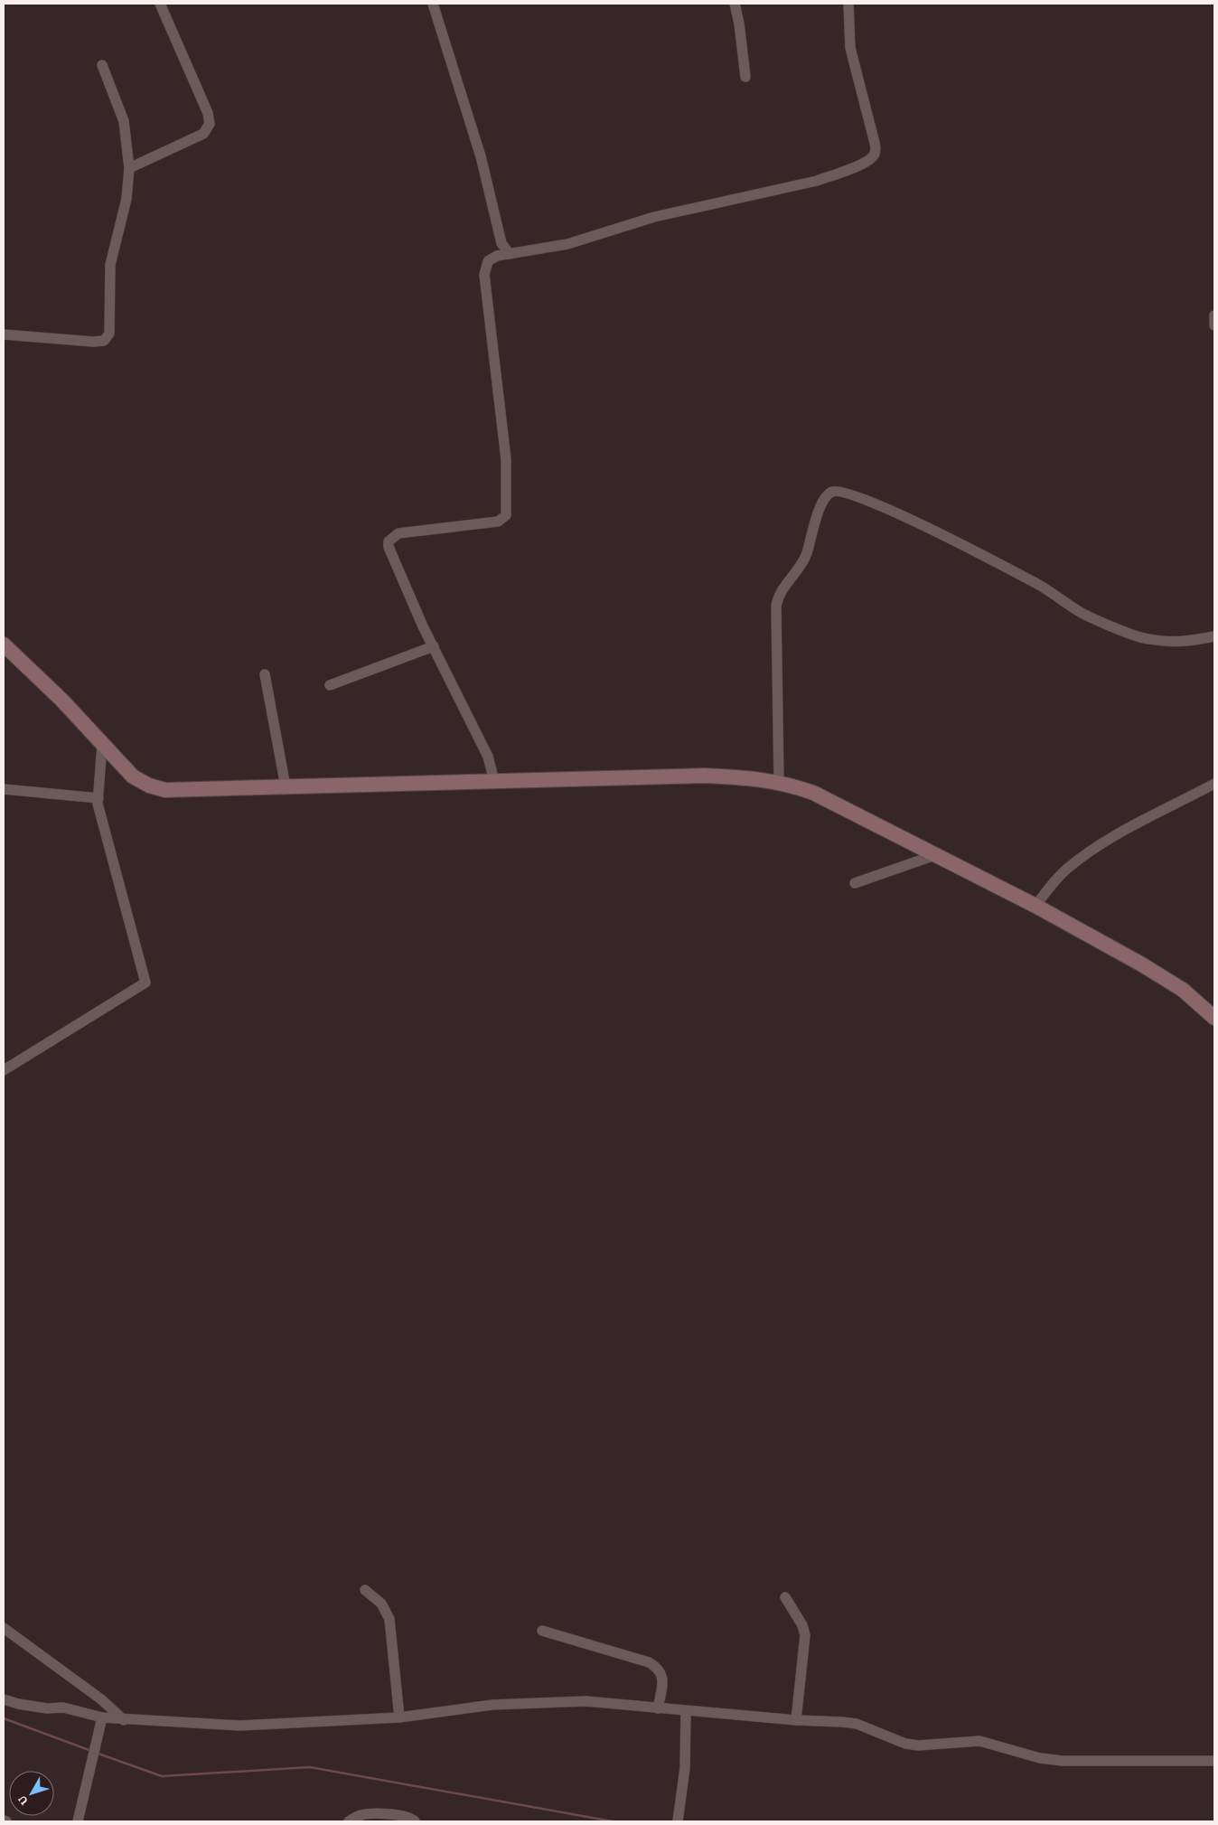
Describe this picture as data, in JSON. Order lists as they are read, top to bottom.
{
  "north": "bottom left"
}
